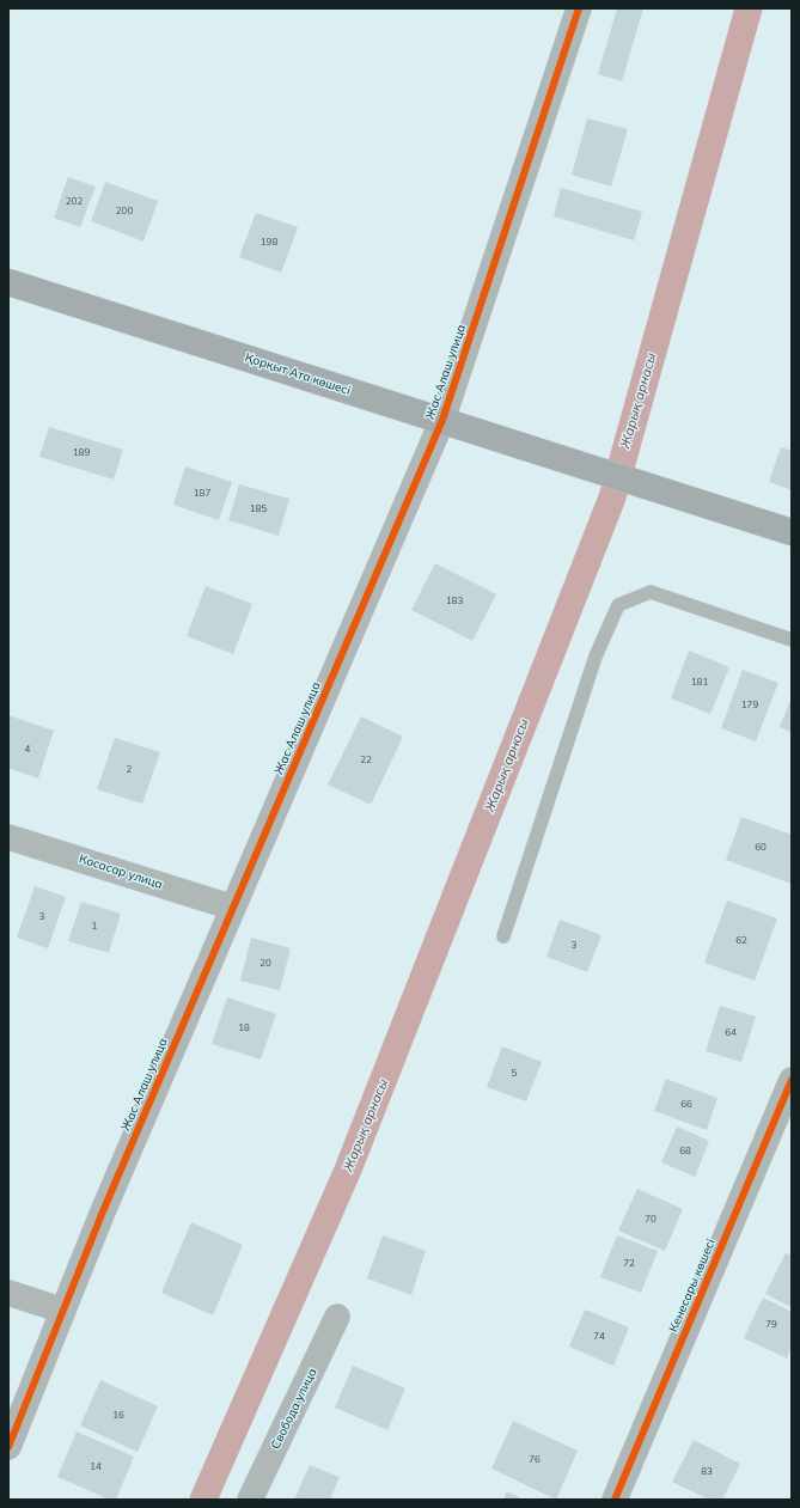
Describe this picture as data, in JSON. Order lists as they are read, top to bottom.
{
  "streets": {
    "main road": ["Қорқыт Ата көшесі"],
    "street": [
      "Жас Алаш улица",
      "Косасар улица",
      "Кенесары көшесі",
      "Свобода улица"
    ]
  },
  "crossings": [
    ["Жас Алаш улица", "Қорқыт Ата көшесі"],
    ["Жас Алаш улица", "Косасар улица"]
  ],
  "water": ["Жарық арнасы"],
  "house_numbers": [
    "202",
    "200",
    "198",
    "189",
    "187",
    "185",
    "183",
    "181",
    "179",
    "4",
    "22",
    "2",
    "60",
    "3",
    "1",
    "62",
    "3",
    "20",
    "18",
    "64",
    "5",
    "66",
    "68",
    "70",
    "72",
    "79",
    "74",
    "16",
    "76",
    "14",
    "83"
  ]
}
